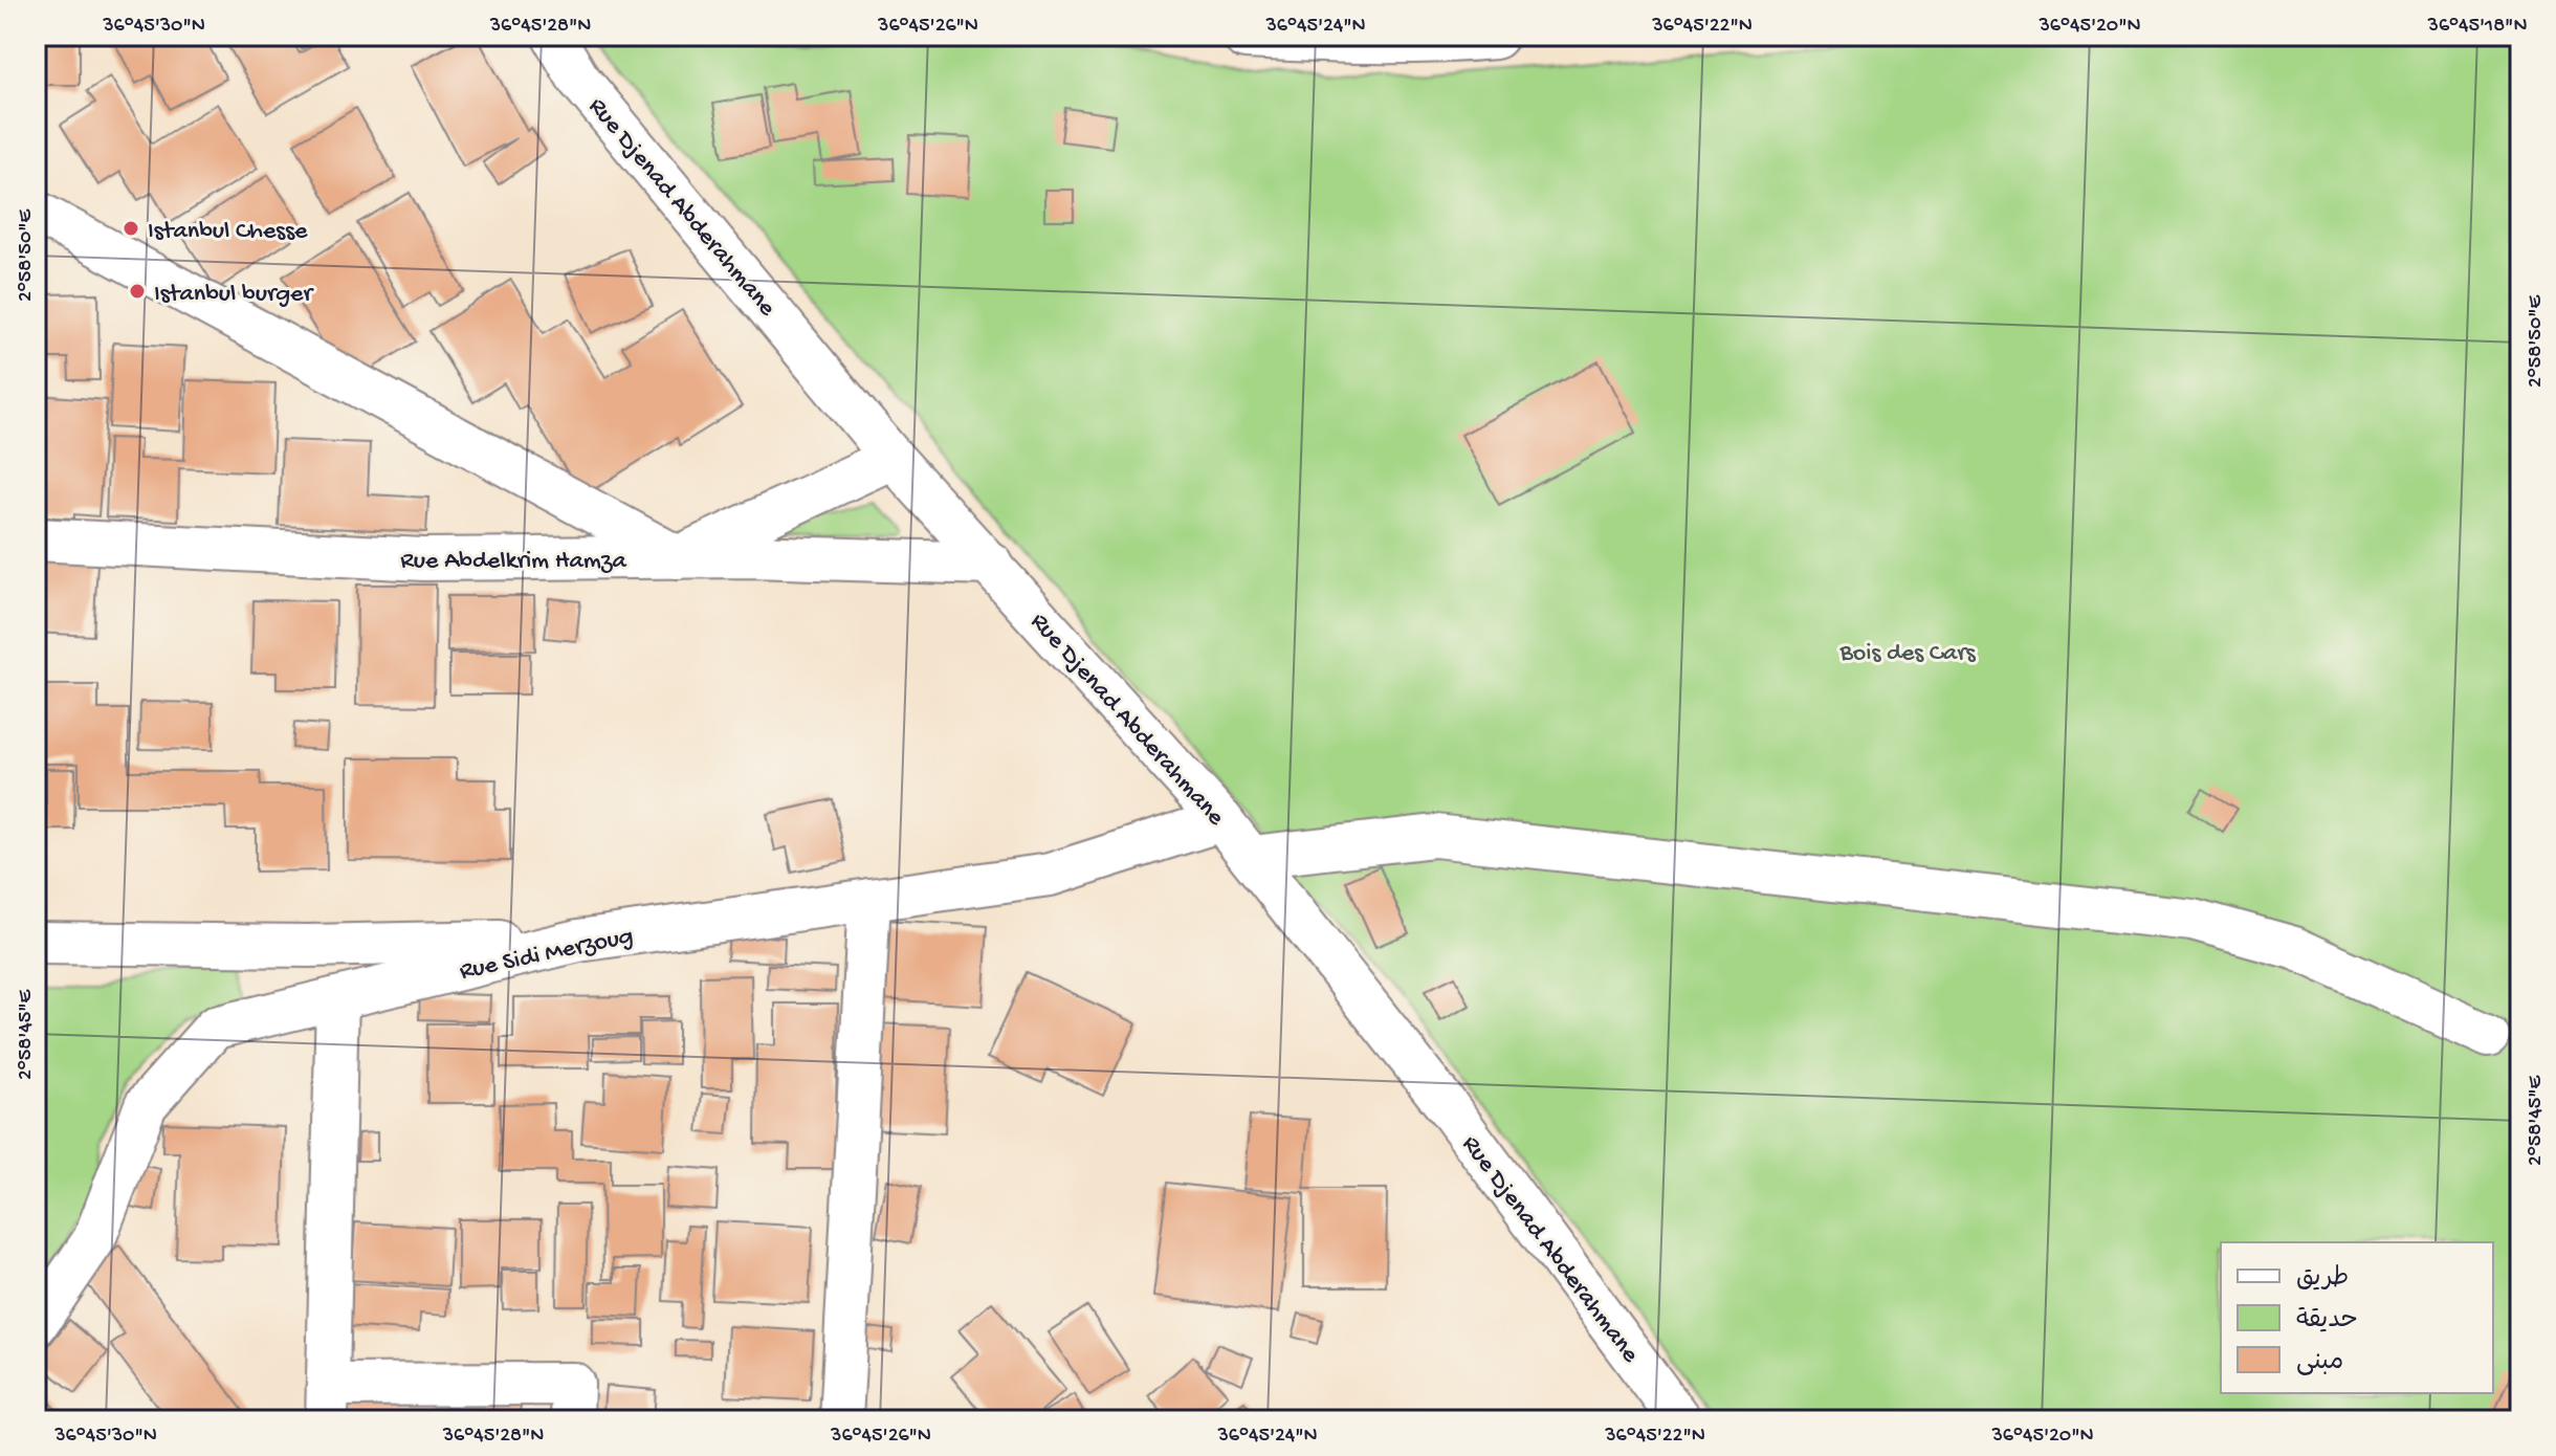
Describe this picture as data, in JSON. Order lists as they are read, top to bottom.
{
  "streets": {
    "street": ["Rue Djenad Abderahmane", "Rue Abdelkrim Hamza", "Rue Sidi Merzoug"]
  },
  "crossings": [
    ["Rue Djenad Abderahmane", "Rue Abdelkrim Hamza"],
    ["Rue Djenad Abderahmane", "Rue Sidi Merzoug"]
  ],
  "parks": ["Bois des Cars"],
  "places": ["Istanbul Chesse", "Istanbul burger"],
  "legend": ["طريق", "حديقة", "مبنى"],
  "coordinates": [
    "36°45'30\"N",
    "36°45'28\"N",
    "36°45'26\"N",
    "36°45'24\"N",
    "36°45'22\"N",
    "36°45'20\"N",
    "36°45'18\"N",
    "2°58'50\"E",
    "2°58'45\"E"
  ]
}
